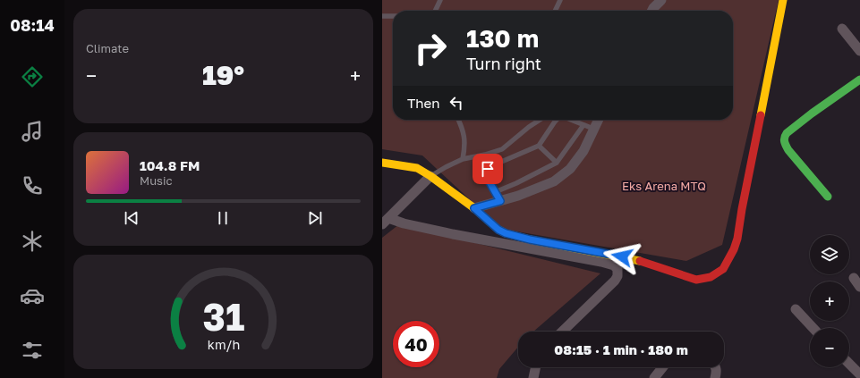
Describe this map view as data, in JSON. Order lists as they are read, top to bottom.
{
  "parks": ["Eks Arena MTQ"],
  "page": {
    "tabs": "08:14",
    "tile": "Climate",
    "turn": ["130 m", "Turn right"],
    "heat": ["−", "19°", "+"],
    "then": "Then",
    "song": ["104.8 FM", "Music"],
    "map_buttons": ["+", "−"],
    "limit": "40",
    "trip": "08:15 · 1 min · 180 m",
    "gauge": ["31", "km/h"]
  }
}
